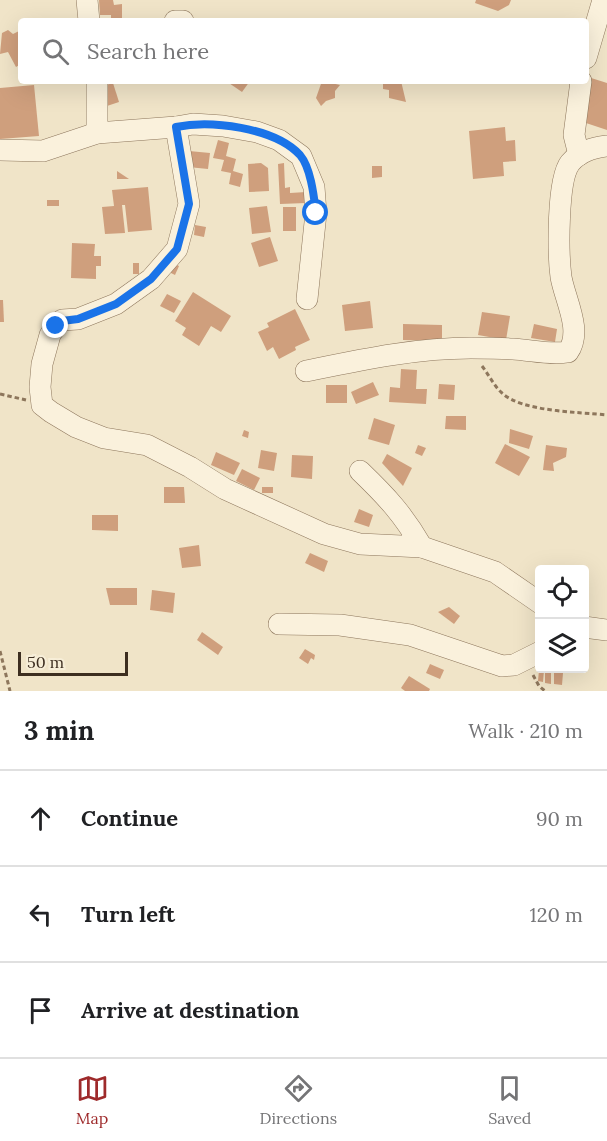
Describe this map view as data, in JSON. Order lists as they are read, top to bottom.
{
  "scale_bar": "50 m",
  "page": {
    "search": "Search here",
    "scale": "50 m",
    "heading": ["3 min", "Walk · 210 m"],
    "list": [
      ["Continue", "90 m"],
      ["Turn left", "120 m"],
      "Arrive at destination"
    ],
    "nav": ["Map", "Directions", "Saved"]
  }
}
